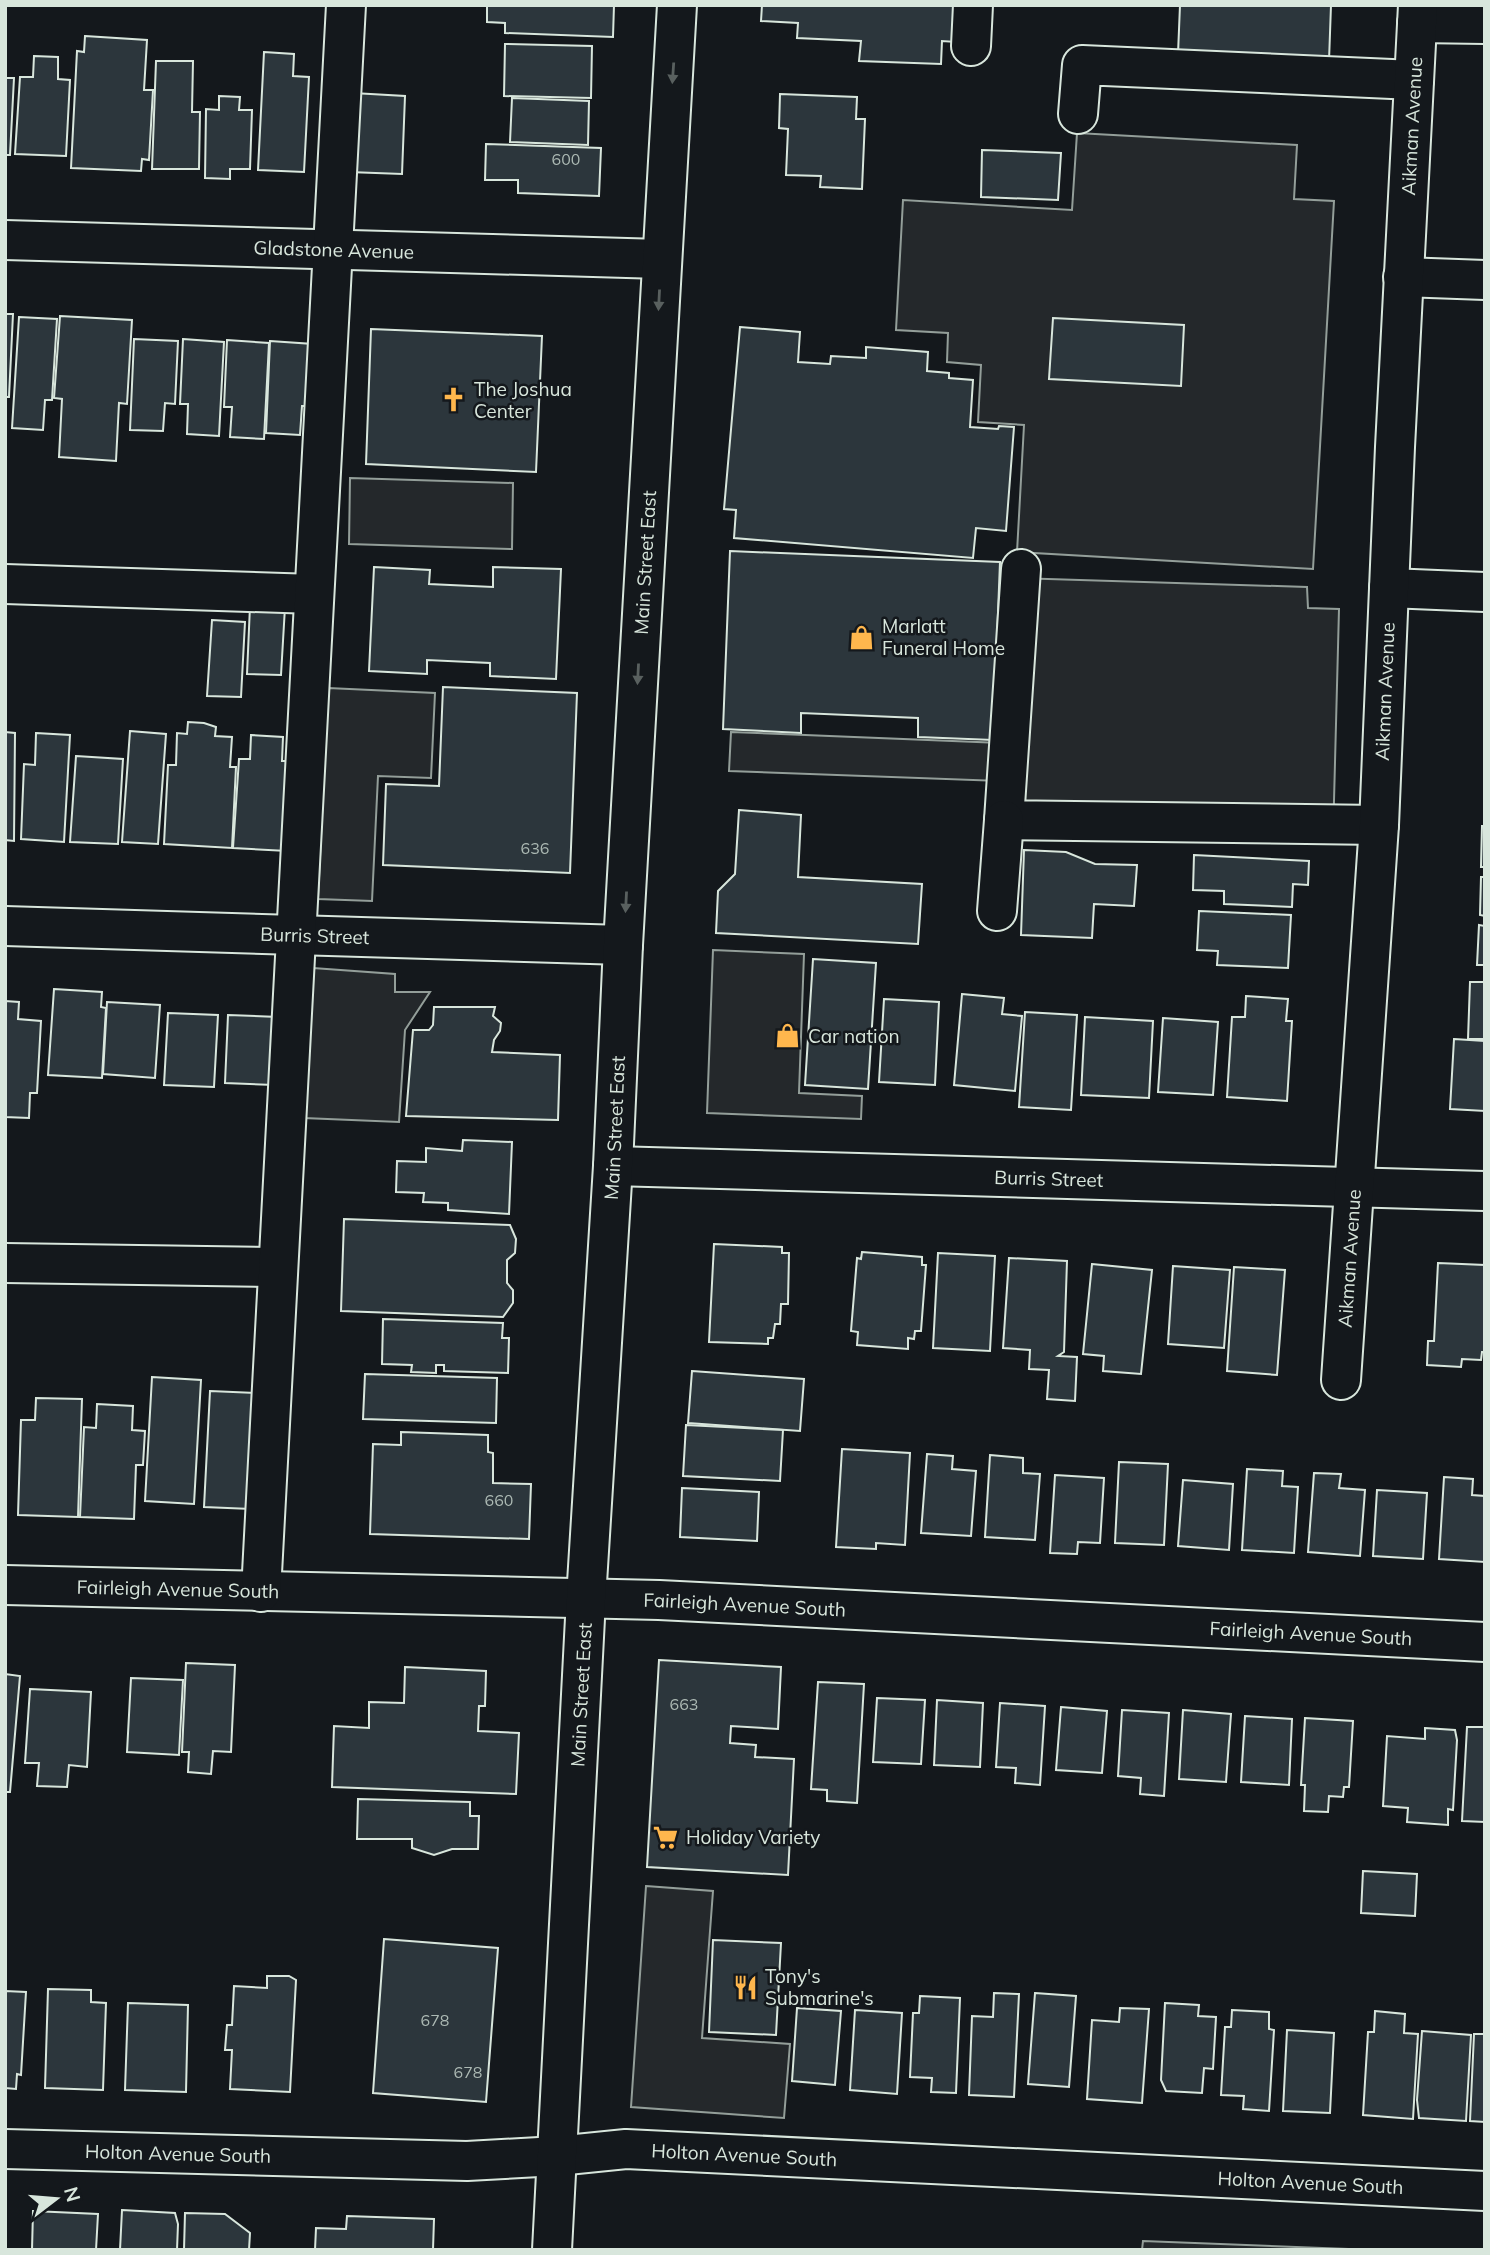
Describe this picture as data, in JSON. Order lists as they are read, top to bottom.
{
  "streets": {
    "street": [
      "Aikman Avenue",
      "Gladstone Avenue",
      "Main Street East",
      "Burris Street",
      "Fairleigh Avenue South",
      "Holton Avenue South"
    ]
  },
  "crossings": [
    ["Aikman Avenue", "Burris Street"],
    ["Gladstone Avenue", "Main Street East"],
    ["Main Street East", "Burris Street"],
    ["Main Street East", "Fairleigh Avenue South"],
    ["Main Street East", "Holton Avenue South"]
  ],
  "places": {
    "church": ["The Joshua Center"],
    "shop": ["Marlatt Funeral Home", "Car nation"],
    "supermarket": ["Holiday Variety"],
    "restaurant": ["Tony's Submarine's"]
  },
  "house_numbers": [
    "600",
    "636",
    "660",
    "663",
    "678",
    "678"
  ],
  "north": "right"
}
